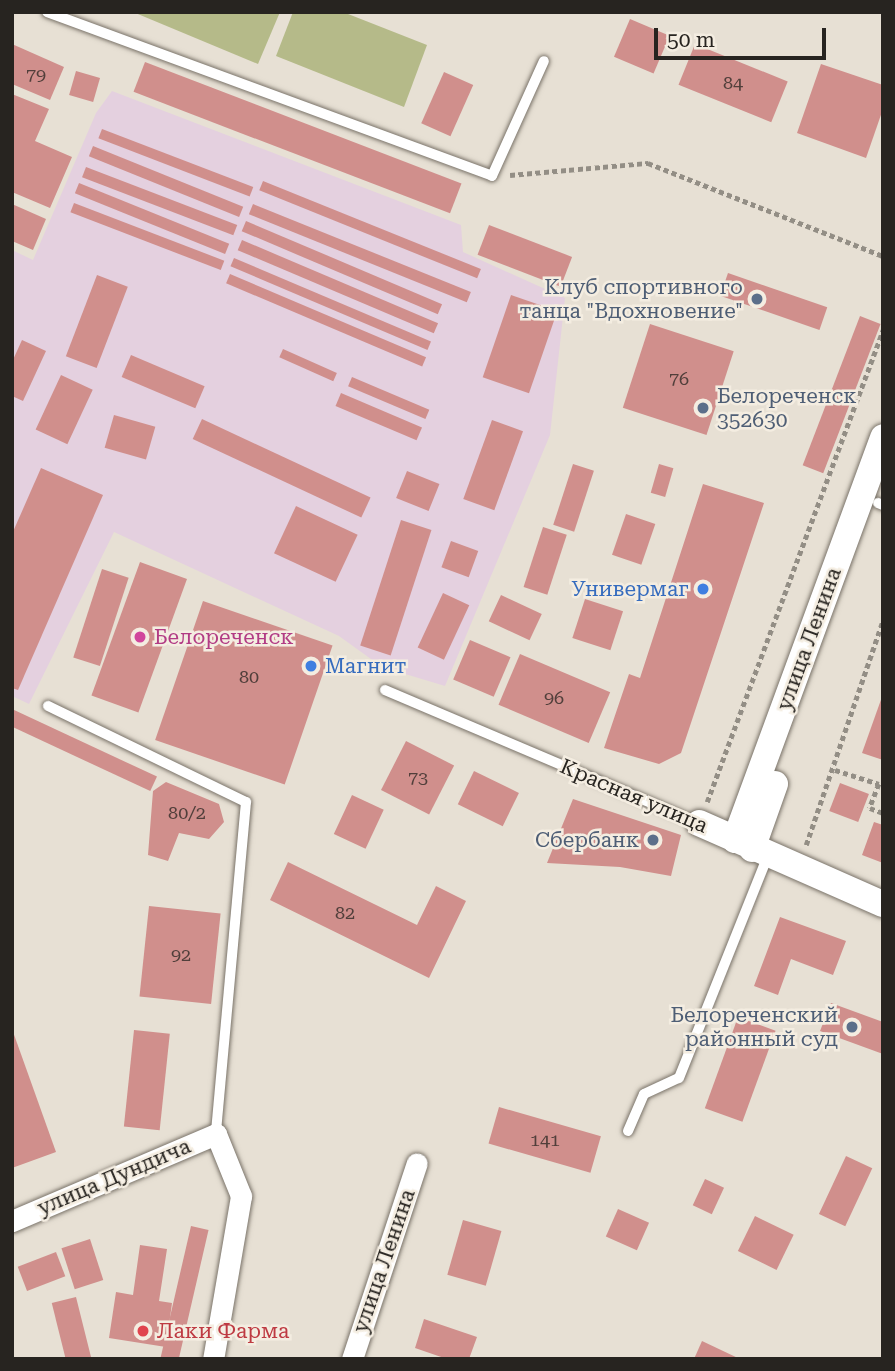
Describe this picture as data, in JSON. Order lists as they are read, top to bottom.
{
  "streets": {
    "street": ["улица Ленина", "Красная улица", "улица Дундича"]
  },
  "crossings": [
    ["улица Ленина", "Красная улица"]
  ],
  "places": [
    "Клуб спортивного танца \"Вдохновение\"",
    "Белореченск 352630",
    "Универмаг",
    "Белореченск",
    "Магнит",
    "Сбербанк",
    "Белореченский районный суд",
    "Лаки Фарма"
  ],
  "house_numbers": [
    "79",
    "84",
    "76",
    "80",
    "96",
    "73",
    "80/2",
    "82",
    "92",
    "141"
  ],
  "scale_bar": "50 m"
}
